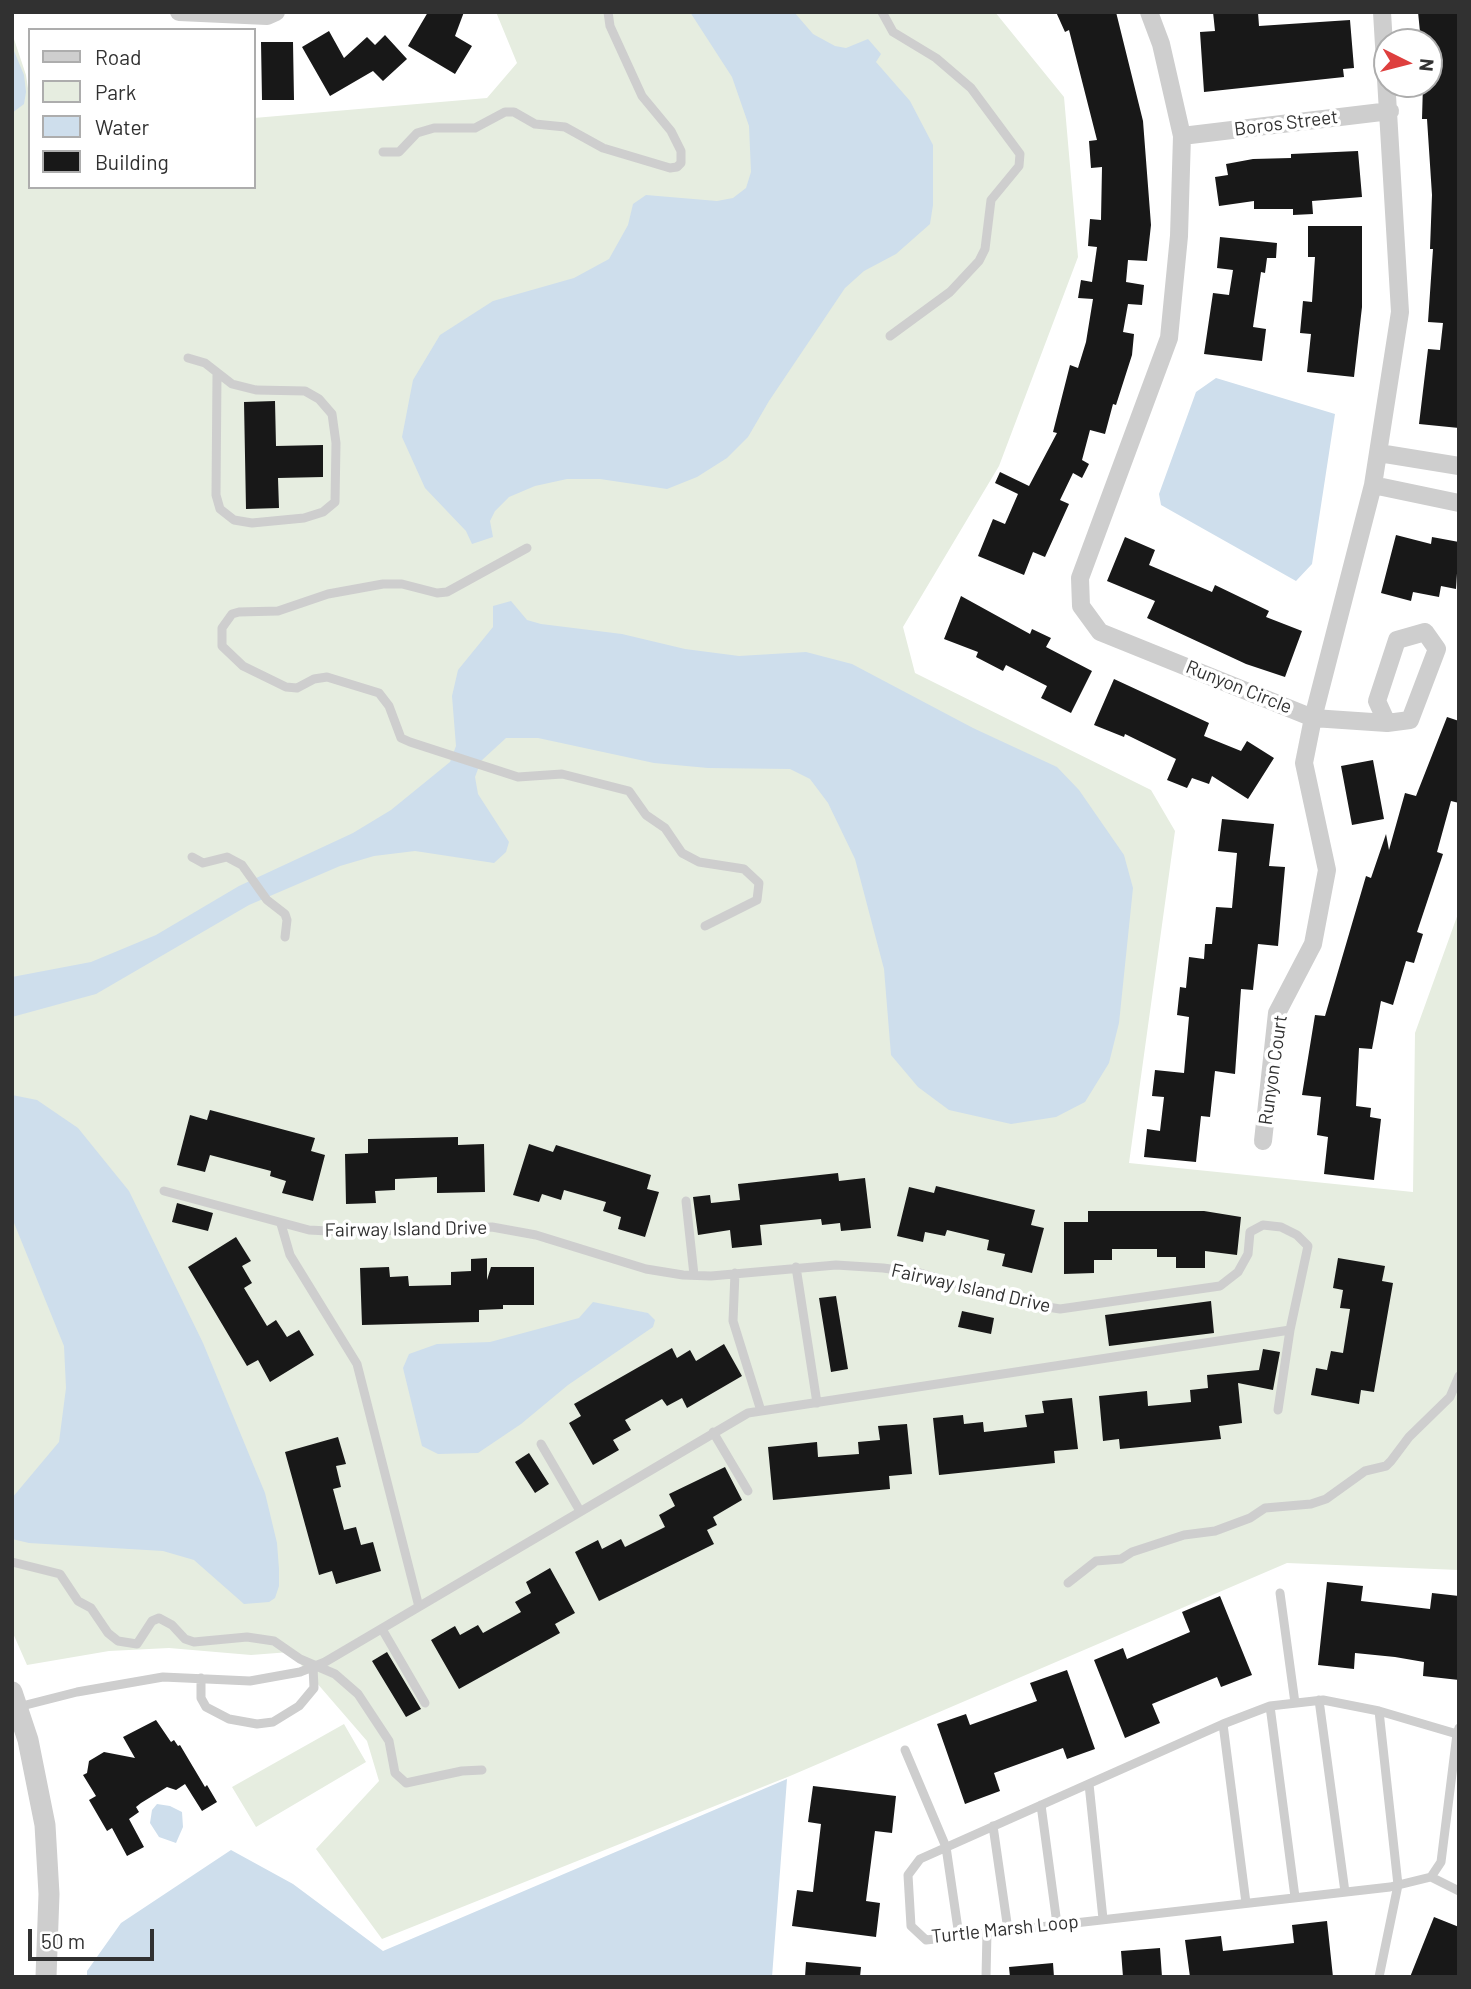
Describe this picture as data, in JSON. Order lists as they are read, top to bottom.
{
  "streets": {
    "street": ["Boros Street", "Runyon Circle", "Runyon Court"],
    "lane": ["Fairway Island Drive", "Turtle Marsh Loop"]
  },
  "crossings": [
    ["Boros Street", "Runyon Circle"],
    ["Runyon Circle", "Runyon Court"]
  ],
  "legend": [
    "Road",
    "Park",
    "Water",
    "Building"
  ],
  "scale_bar": "50 m",
  "north": "right"
}
